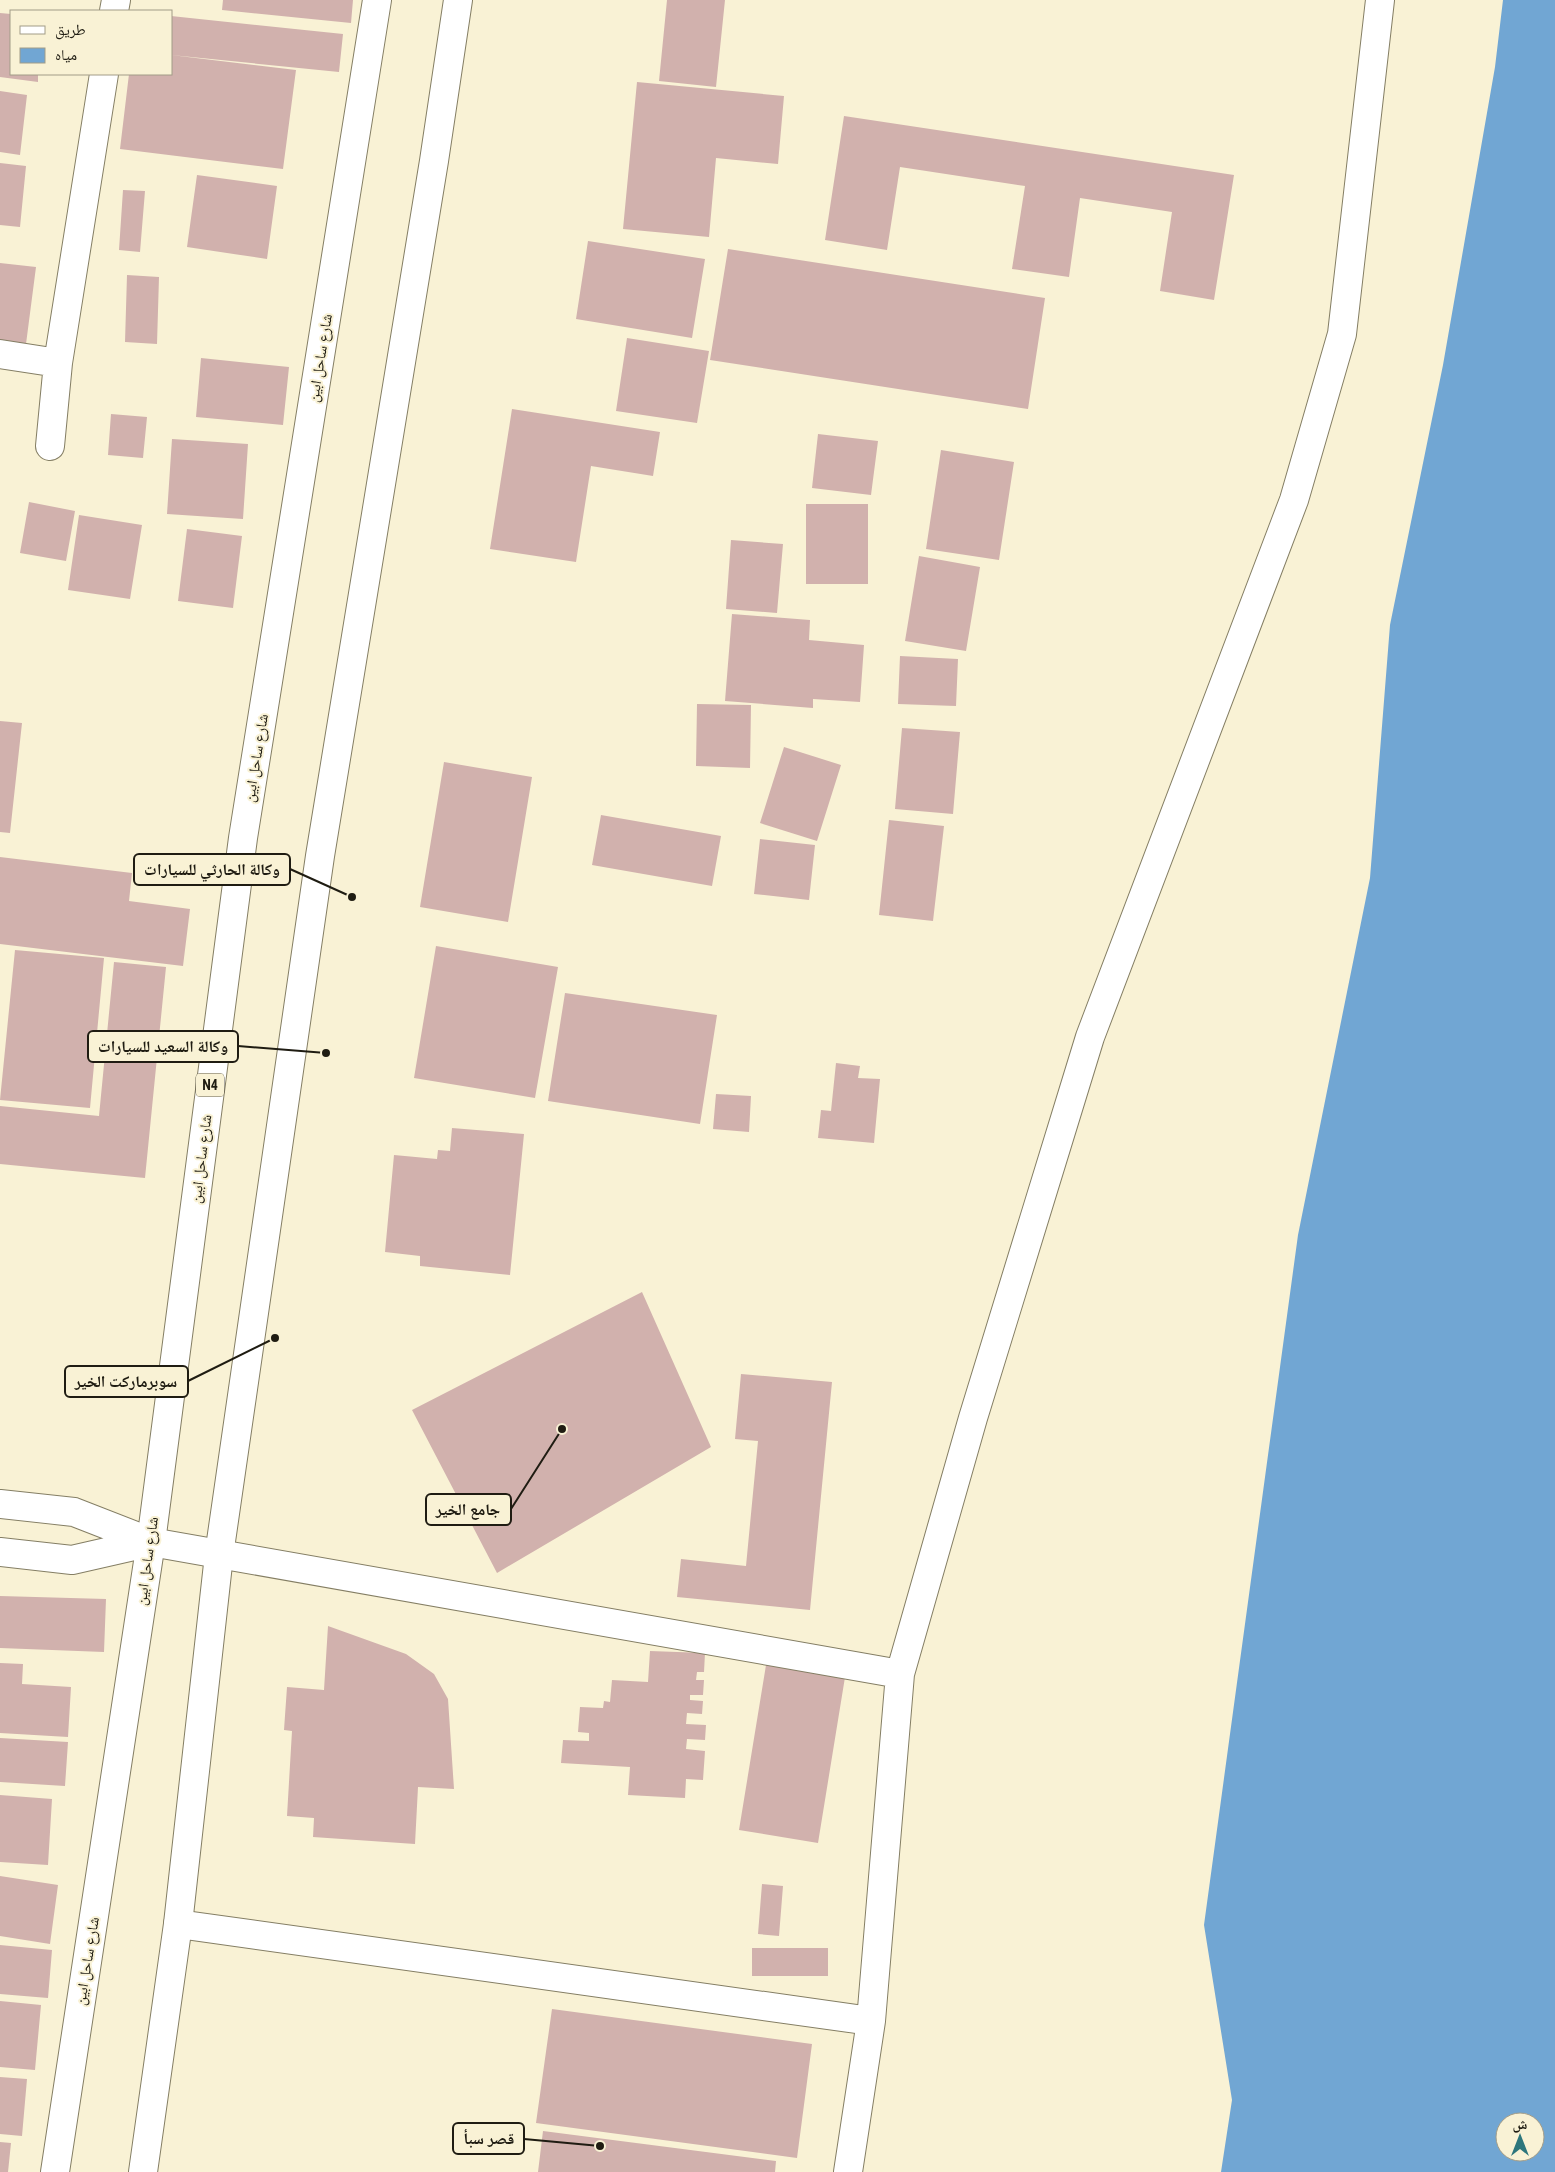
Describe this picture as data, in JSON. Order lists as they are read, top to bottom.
{
  "streets": {
    "main road": ["شارع ساحل ابين", "N4"]
  },
  "places": [
    "وكالة الحارثي للسيارات",
    "وكالة السعيد للسيارات",
    "سوبرماركت الخير",
    "جامع الخير",
    "قصر سبأ"
  ],
  "legend": ["طريق", "مياه"],
  "north": "top"
}
